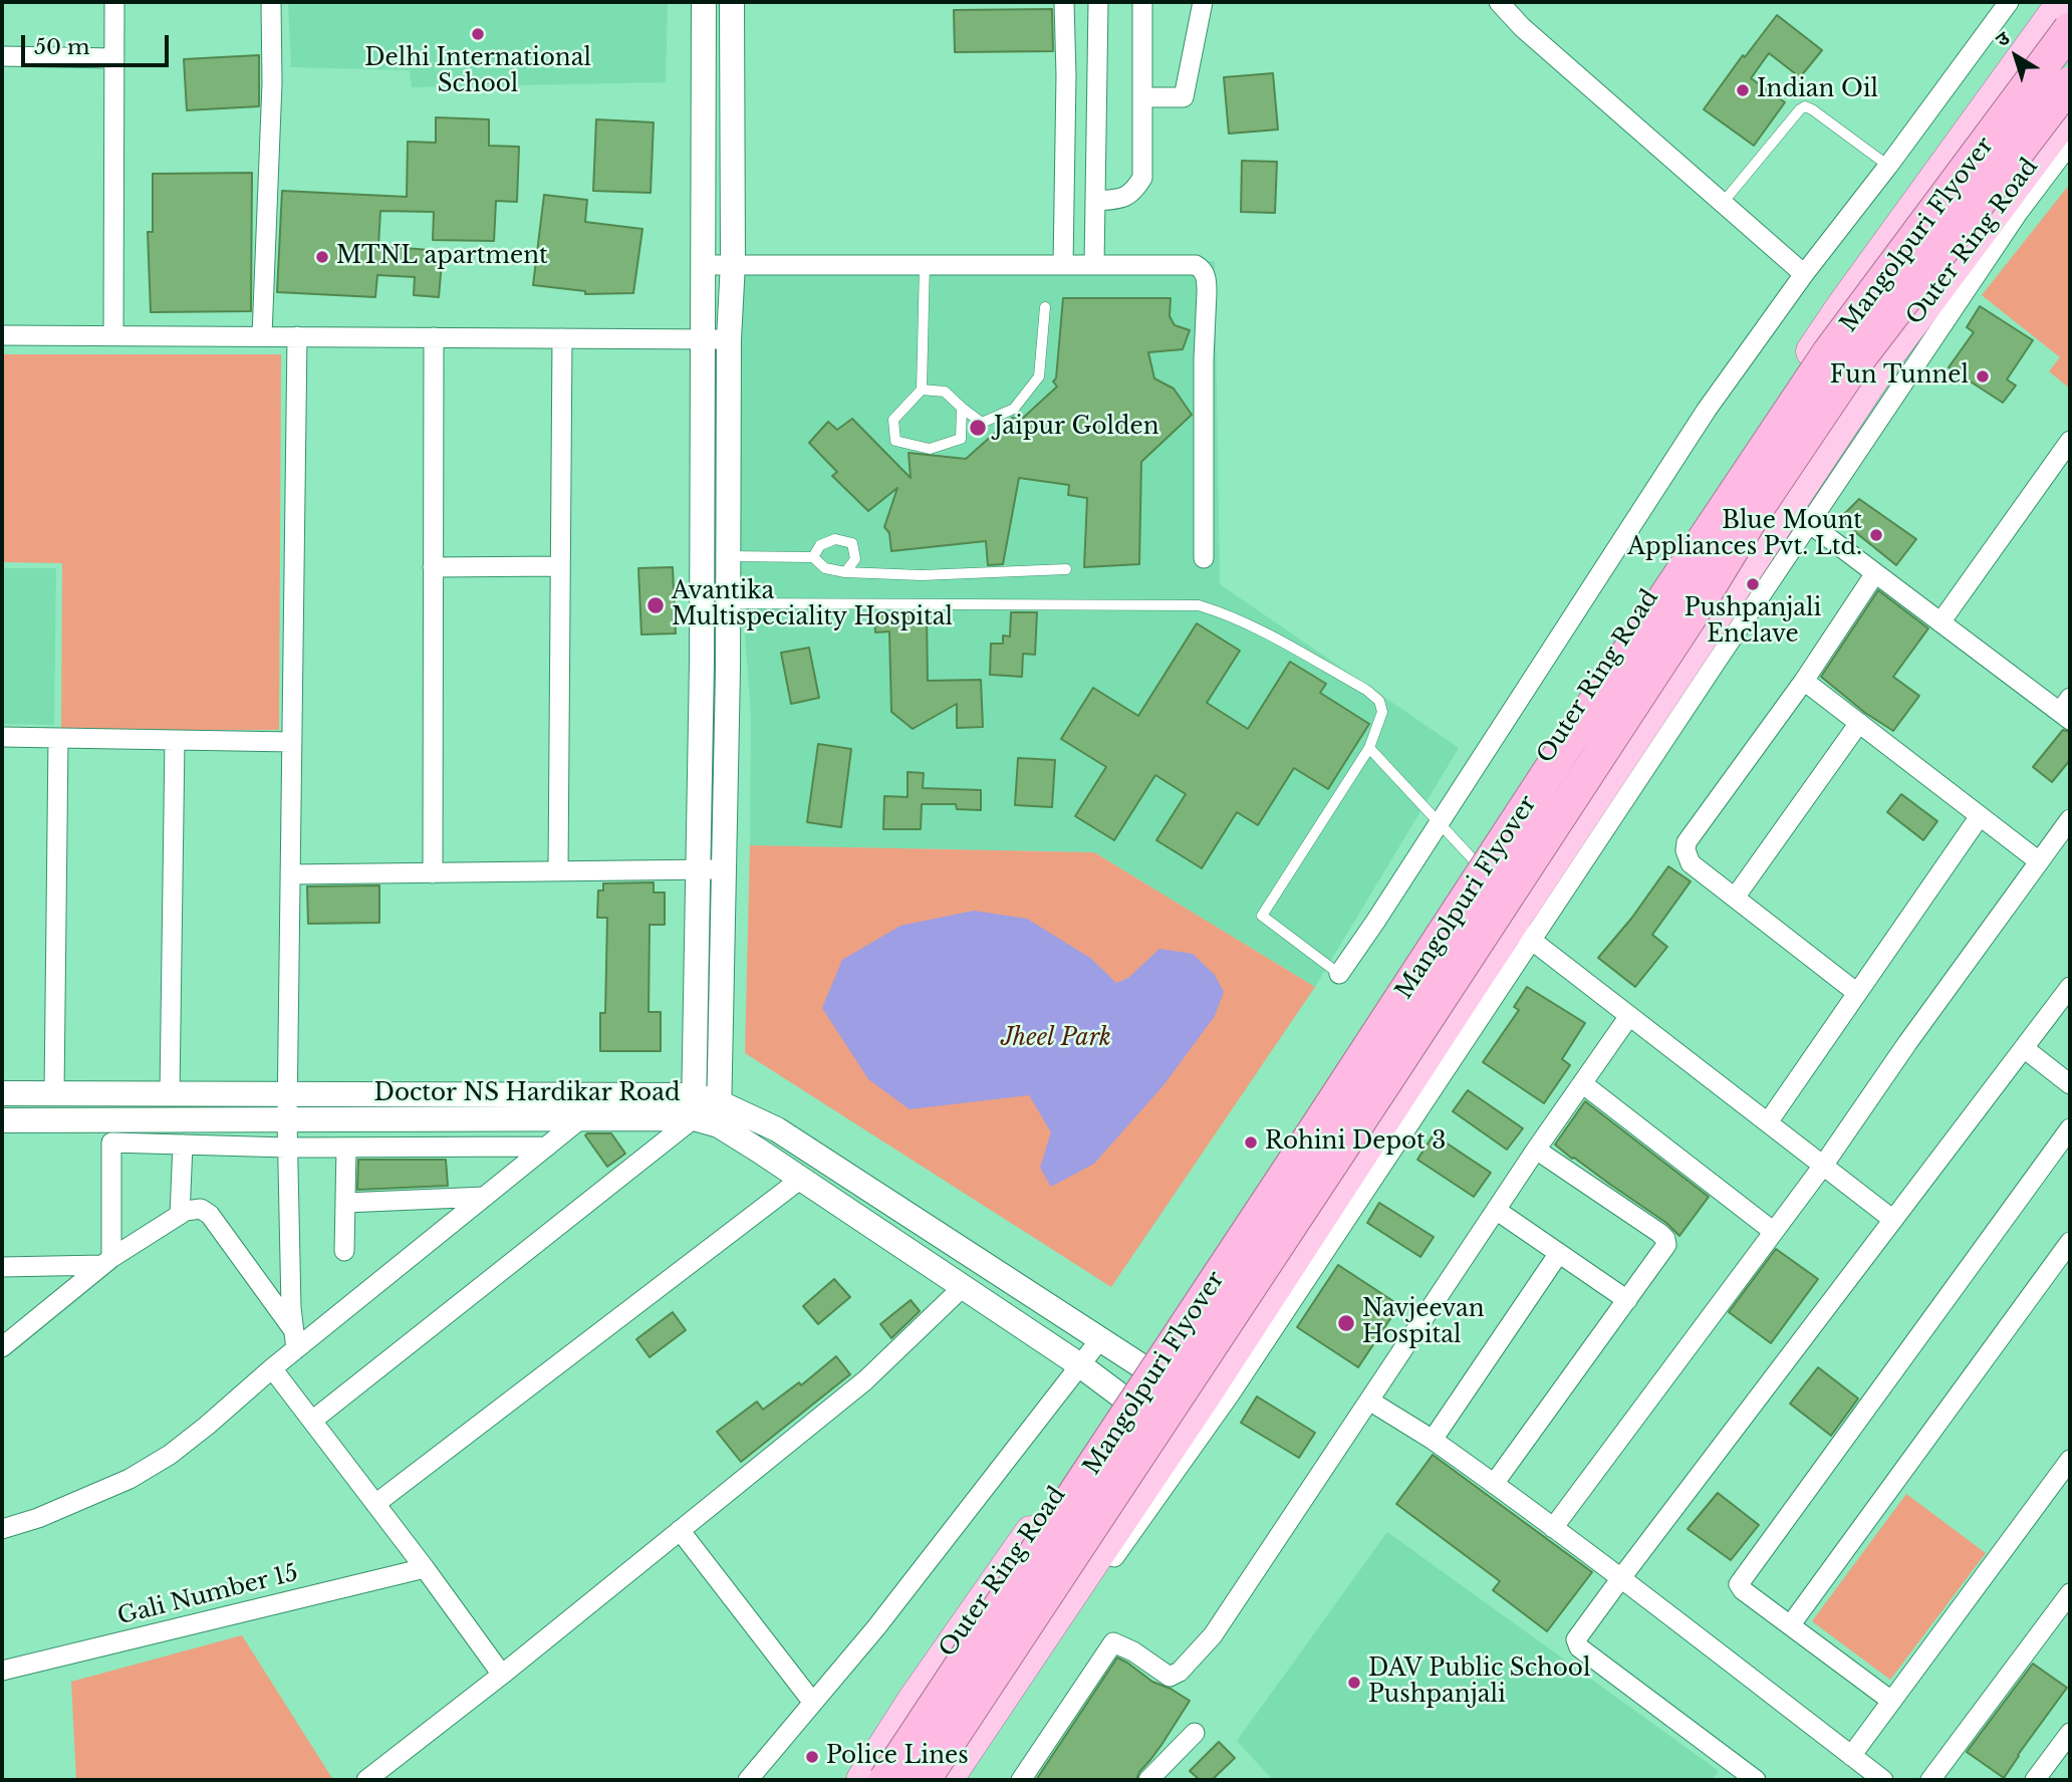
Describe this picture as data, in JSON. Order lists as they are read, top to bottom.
{
  "streets": {
    "highway": ["Mangolpuri Flyover"],
    "main road": ["Outer Ring Road"],
    "street": ["Doctor NS Hardikar Road", "Gali Number 15"]
  },
  "crossings": [
    ["Outer Ring Road", "Doctor NS Hardikar Road"]
  ],
  "parks": ["Jheel Park"],
  "places": [
    "Delhi International School",
    "Indian Oil",
    "MTNL apartment",
    "Fun Tunnel",
    "Jaipur Golden",
    "Blue Mount Appliances Pvt. Ltd.",
    "Pushpanjali Enclave",
    "Avantika Multispeciality Hospital",
    "Rohini Depot 3",
    "Navjeevan Hospital",
    "DAV Public School Pushpanjali",
    "Police Lines"
  ],
  "scale_bar": "50 m",
  "north": "top left"
}
